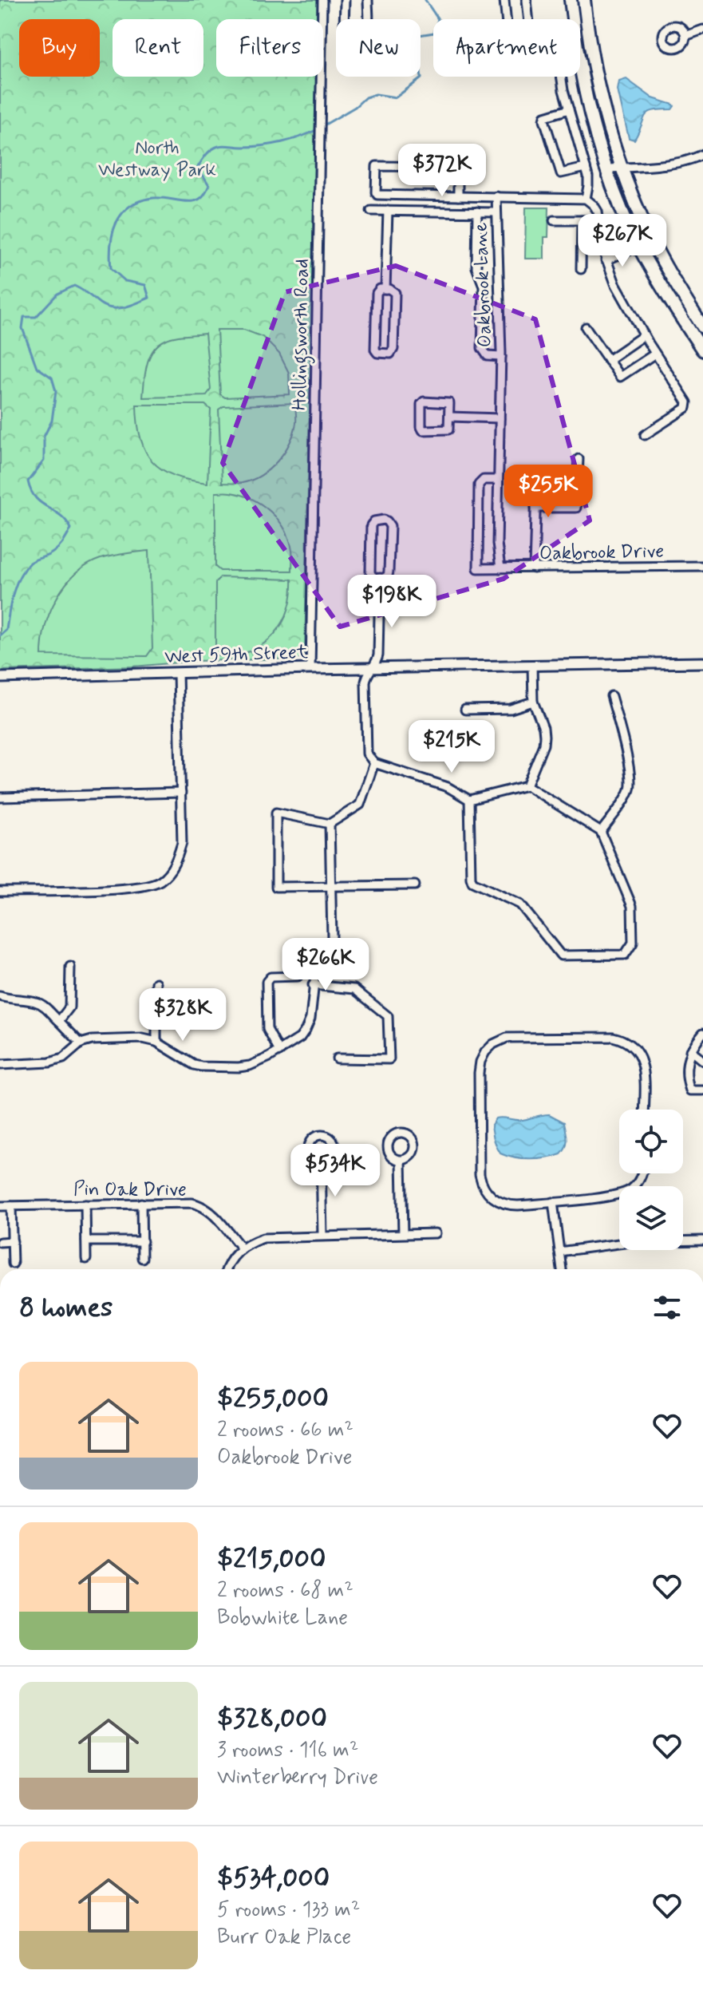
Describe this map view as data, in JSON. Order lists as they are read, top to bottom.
{
  "streets": {
    "street": [
      "Oakbrook Lane",
      "Hollingsworth Road",
      "Oakbrook Drive",
      "West 59th Street",
      "Pin Oak Drive"
    ]
  },
  "crossings": [
    ["Oakbrook Lane", "Oakbrook Drive"],
    ["Hollingsworth Road", "West 59th Street"]
  ],
  "parks": ["North Westway Park"],
  "page": {
    "chip": [
      "Buy",
      "Rent",
      "Filters",
      "New",
      "Apartment"
    ],
    "price": [
      "$372K",
      "$267K",
      "$255K",
      "$198K",
      "$215K",
      "$266K",
      "$328K",
      "$534K"
    ],
    "heading": "8 homes",
    "list": [
      {
        "name": "$255,000",
        "note": "2 rooms · 66 m² · Oakbrook Drive"
      },
      {
        "name": "$215,000",
        "note": "2 rooms · 68 m² · Bobwhite Lane"
      },
      {
        "name": "$328,000",
        "note": "3 rooms · 116 m² · Winterberry Drive"
      },
      {
        "name": "$534,000",
        "note": "5 rooms · 133 m² · Burr Oak Place"
      }
    ]
  }
}
